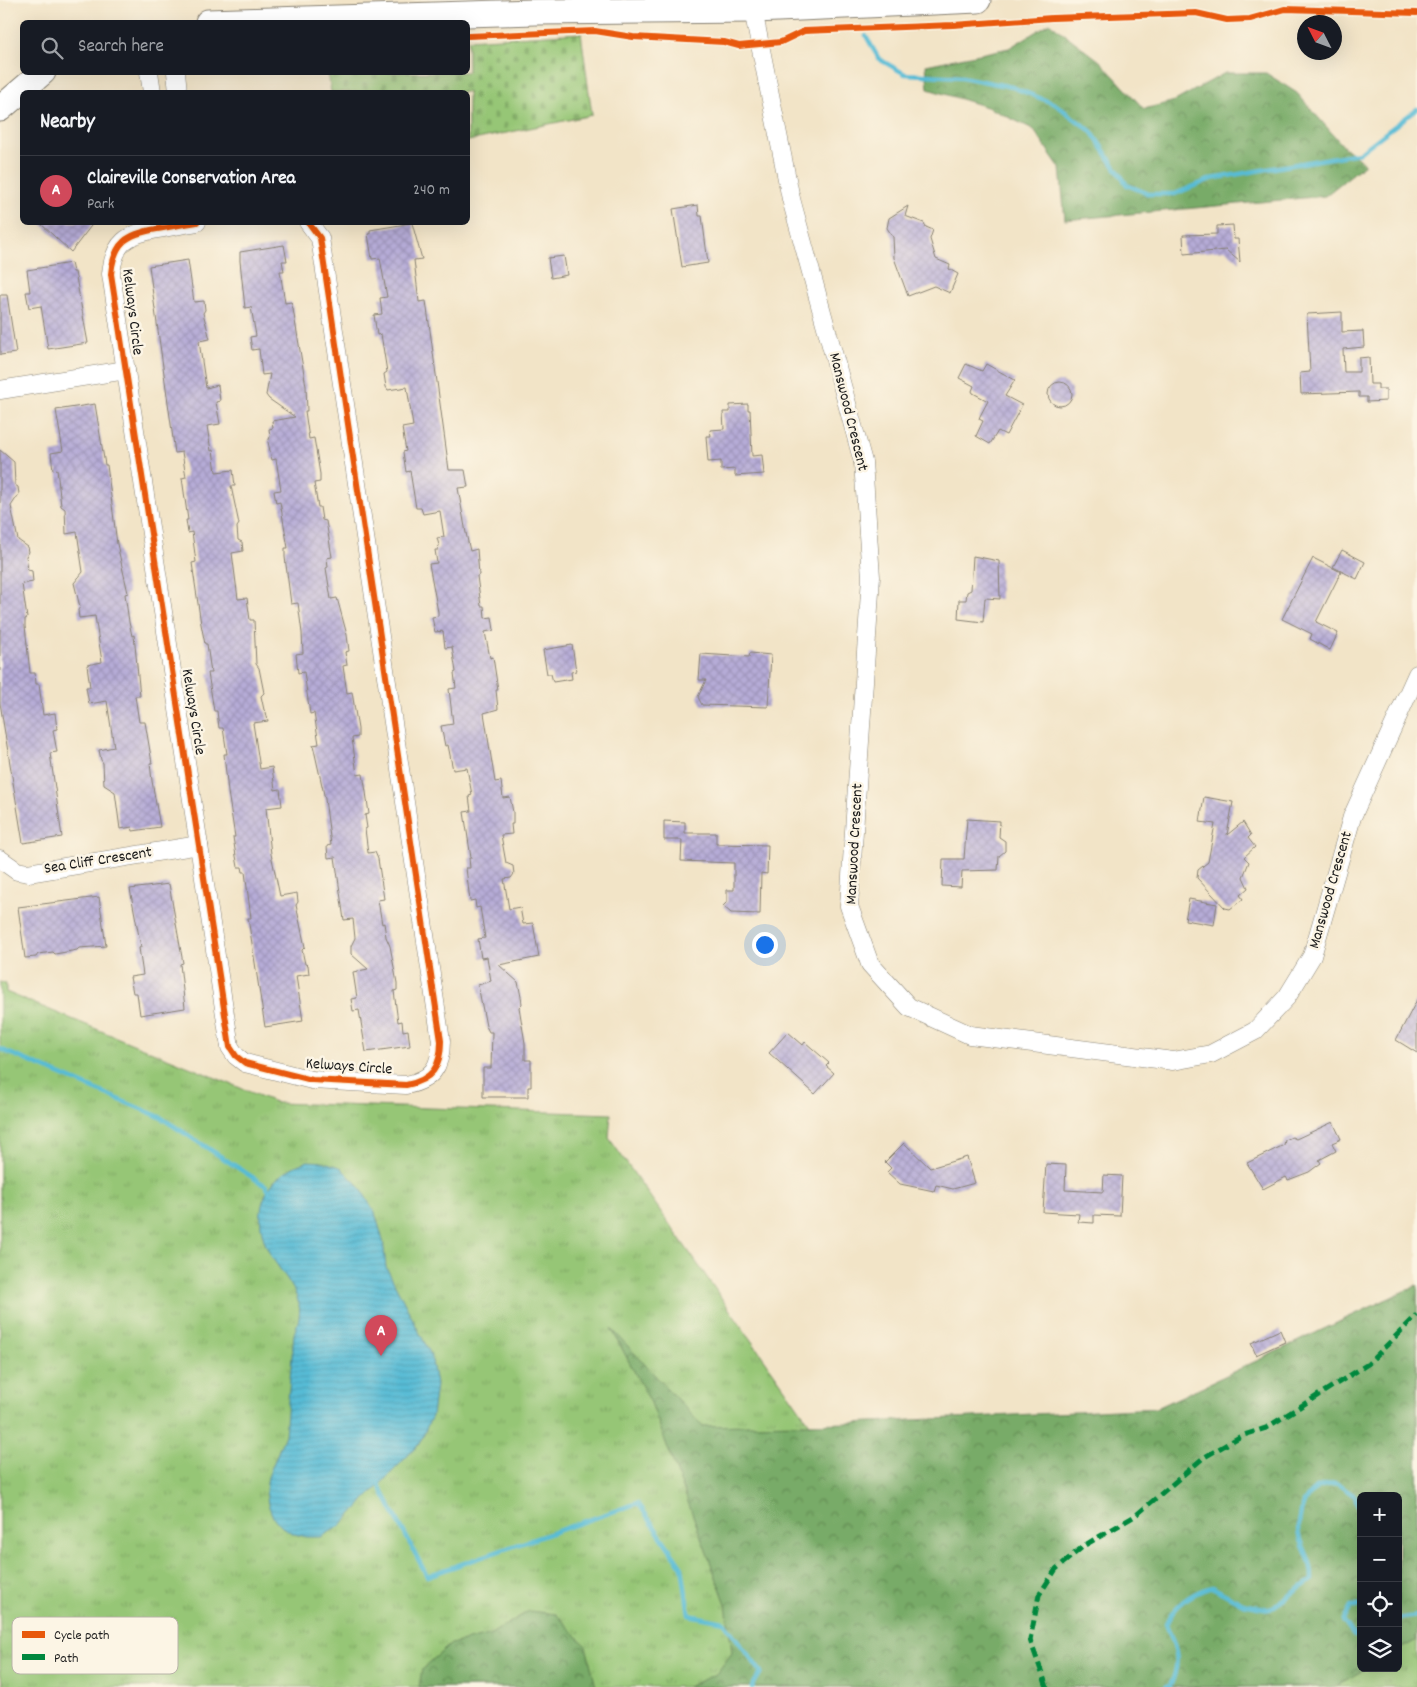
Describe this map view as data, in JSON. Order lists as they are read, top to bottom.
{
  "streets": {
    "street": ["Kelways Circle", "Manswood Crescent", "Sea Cliff Crescent"]
  },
  "crossings": [
    ["Kelways Circle", "Sea Cliff Crescent"]
  ],
  "legend": ["Cycle path", "Path"],
  "north": "top left",
  "page": {
    "search": "Search here",
    "heading": "Nearby",
    "list": [
      {
        "mark": "A",
        "name": "Claireville Conservation Area",
        "note": "Park",
        "value": "240 m"
      }
    ],
    "pins": "A",
    "map_buttons": ["+", "−"]
  }
}
